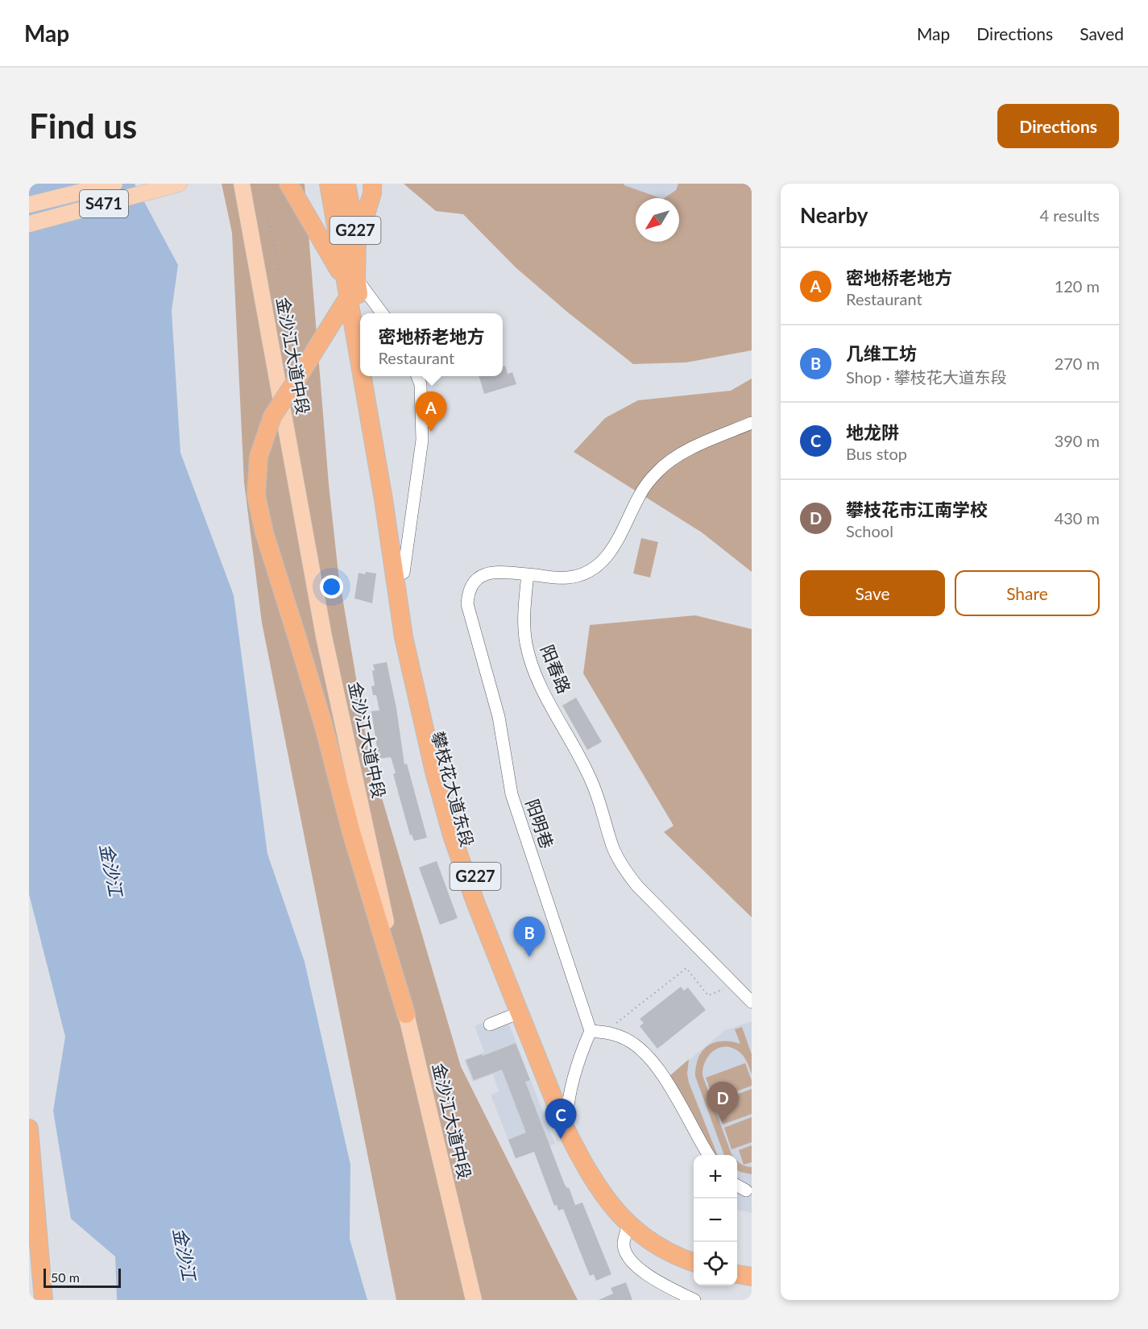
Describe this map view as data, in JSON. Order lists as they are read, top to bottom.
{
  "streets": {
    "highway": ["G227", "攀枝花大道东段"],
    "main road": ["S471", "金沙江大道中段"],
    "street": ["阳春路", "阳明巷"]
  },
  "crossings": [
    ["G227", "攀枝花大道东段"],
    ["阳春路", "阳明巷"]
  ],
  "water": ["金沙江"],
  "scale_bar": "50 m",
  "north": "bottom left",
  "page": {
    "header": "Map",
    "nav": ["Map", "Directions", "Saved"],
    "buttons": [
      "Directions",
      ["Save", "Share"]
    ],
    "title": "Find us",
    "heading": ["Nearby", "4 results"],
    "list": [
      {
        "mark": "A",
        "name": "密地桥老地方",
        "note": "Restaurant",
        "value": "120 m"
      },
      {
        "mark": "B",
        "name": "几维工坊",
        "note": "Shop · 攀枝花大道东段",
        "value": "270 m"
      },
      {
        "mark": "C",
        "name": "地龙阱",
        "note": "Bus stop",
        "value": "390 m"
      },
      {
        "mark": "D",
        "name": "攀枝花市江南学校",
        "note": "School",
        "value": "430 m"
      }
    ],
    "popup": ["密地桥老地方", "Restaurant"],
    "pins": [
      "A",
      "B",
      "D",
      "C"
    ],
    "map_buttons": ["+", "−"],
    "scale": "50 m"
  }
}
